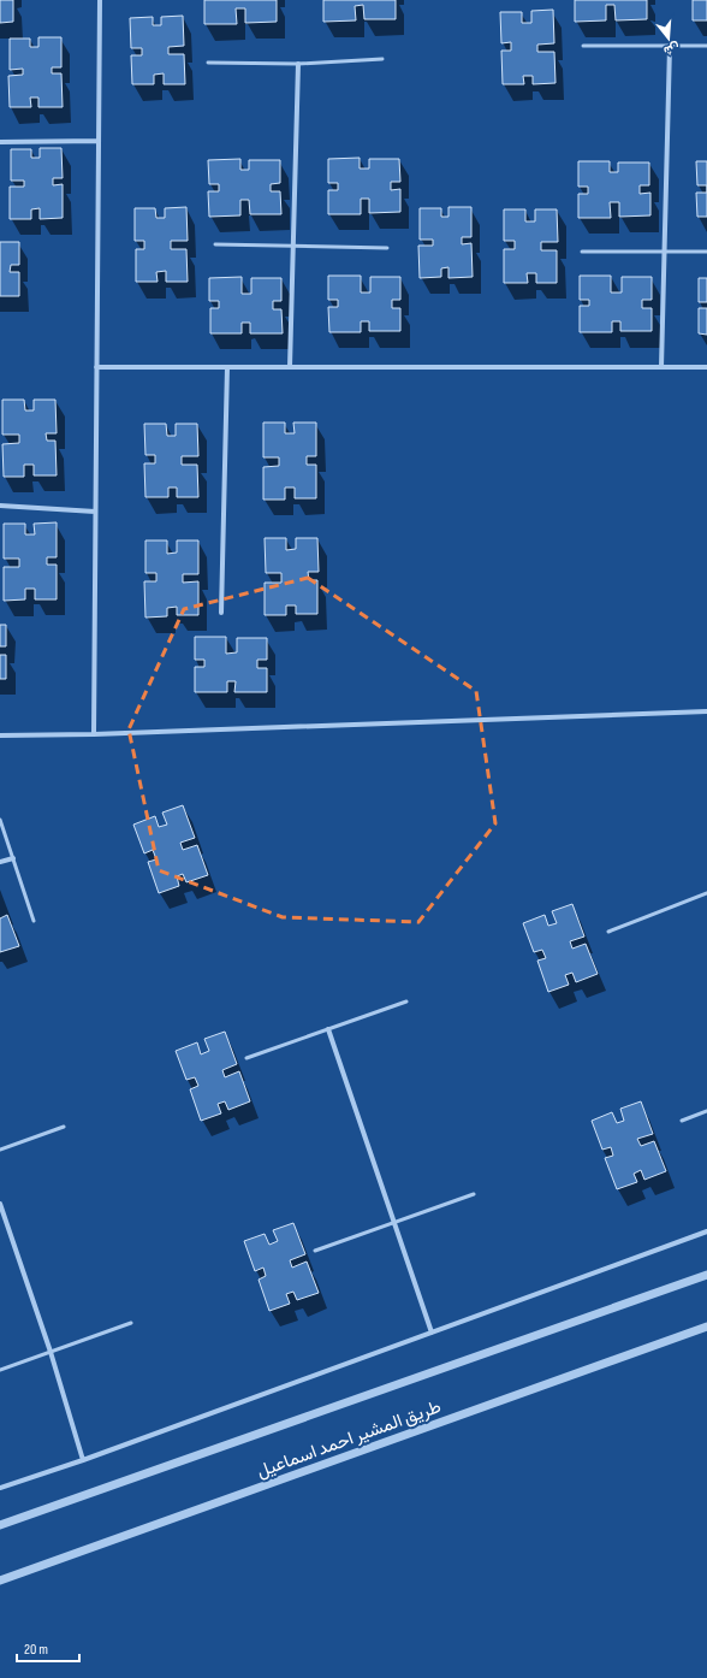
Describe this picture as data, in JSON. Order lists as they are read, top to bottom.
{
  "streets": {
    "street": ["طريق المشير احمد اسماعيل"]
  },
  "scale_bar": "20 m",
  "north": "bottom"
}
